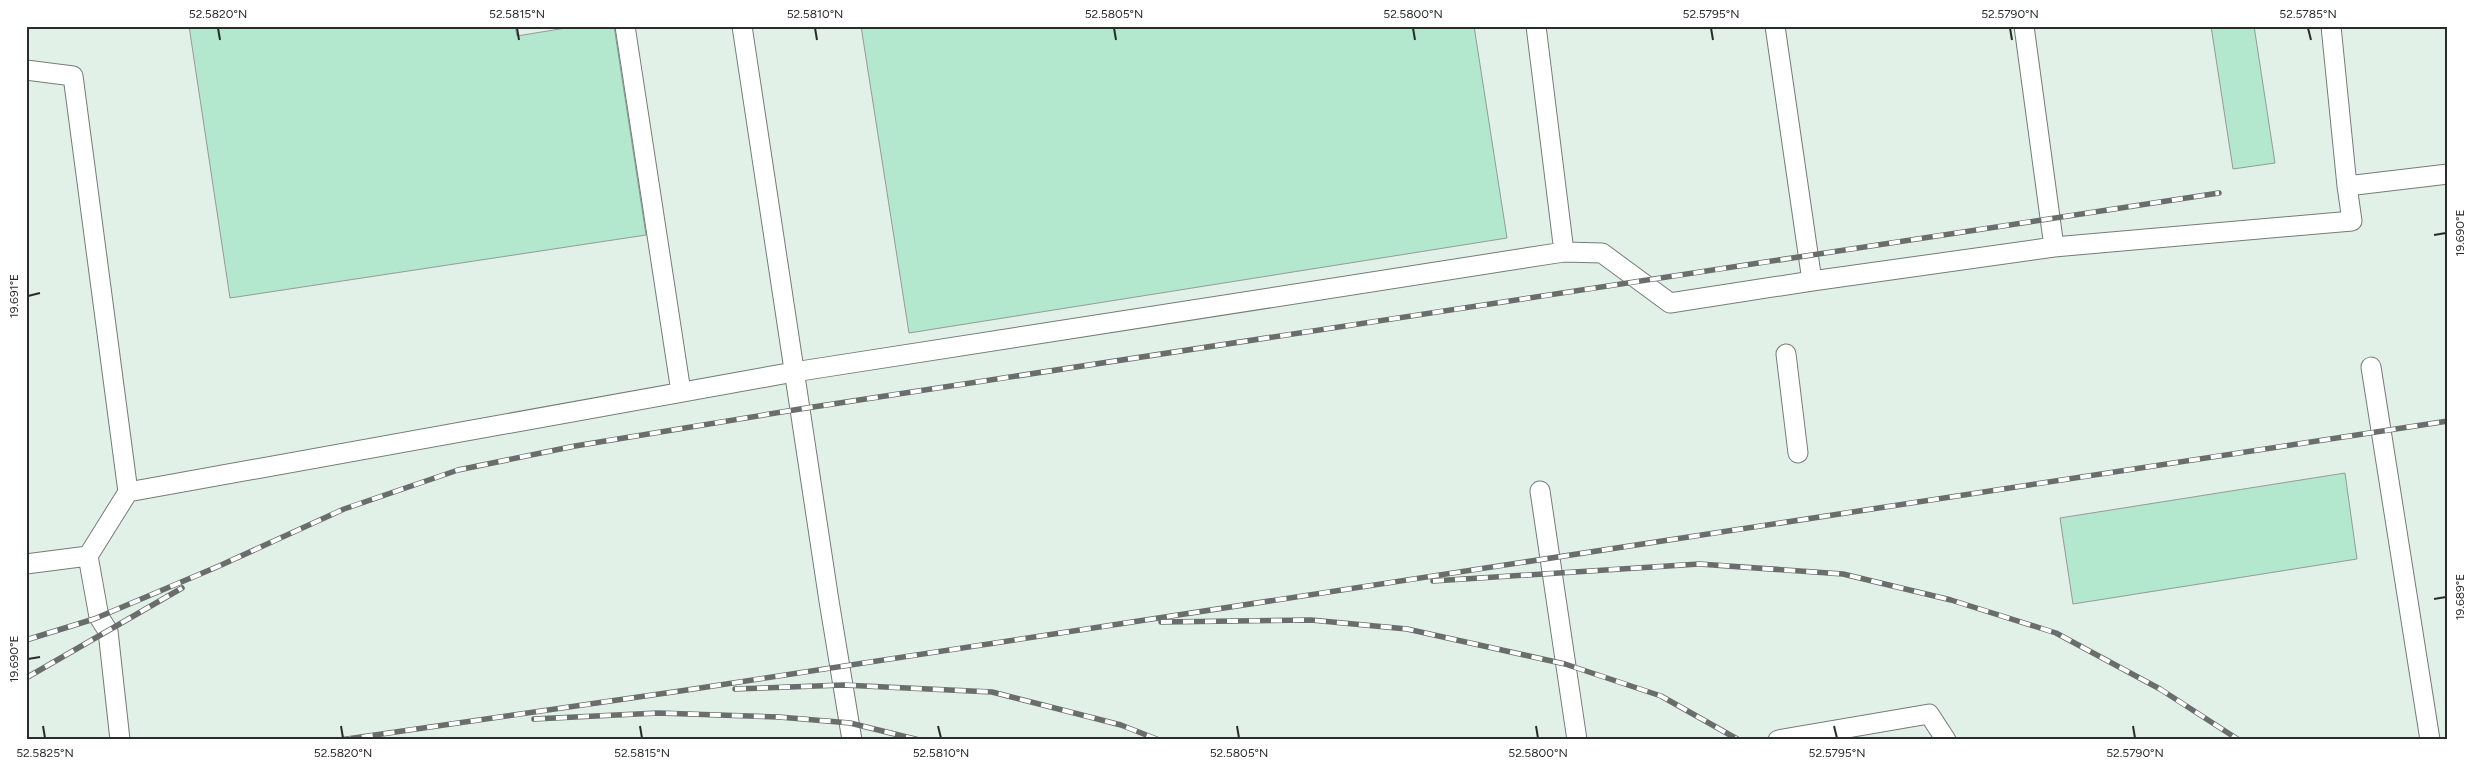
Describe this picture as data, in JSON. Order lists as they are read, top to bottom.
{
  "coordinates": [
    "52.5820°N",
    "52.5815°N",
    "52.5810°N",
    "52.5805°N",
    "52.5800°N",
    "52.5795°N",
    "52.5790°N",
    "52.5785°N",
    "19.690°E",
    "19.691°E",
    "19.689°E",
    "52.5825°N"
  ]
}
